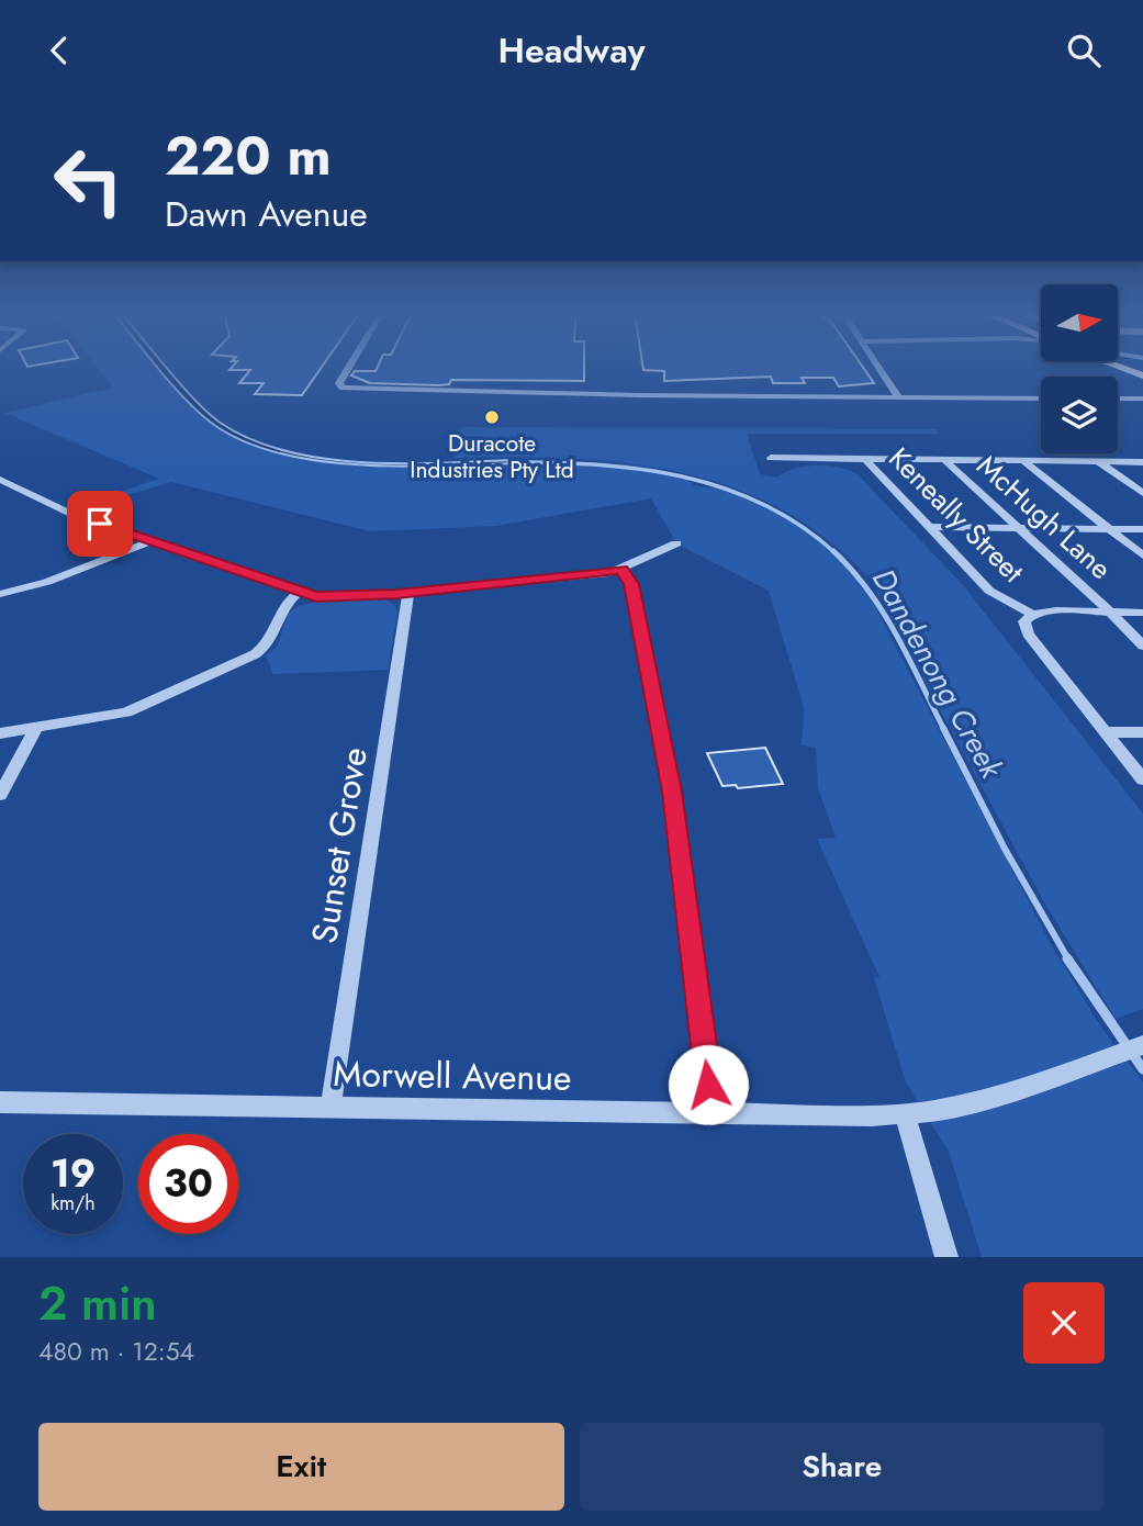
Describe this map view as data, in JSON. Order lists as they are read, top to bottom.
{
  "streets": {
    "street": [
      "Keneally Street",
      "McHugh Lane",
      "Sunset Grove",
      "Morwell Avenue"
    ]
  },
  "crossings": [
    ["Sunset Grove", "Morwell Avenue"]
  ],
  "water": ["Dandenong Creek"],
  "places": ["Duracote Industries Pty Ltd"],
  "north": "right",
  "page": {
    "header": "Headway",
    "turn": ["220 m", "Dawn Avenue"],
    "speed": "19 km/h",
    "limit": "30",
    "heading": ["2 min", "480 m · 12:54"],
    "buttons": ["Exit", "Share"]
  }
}
